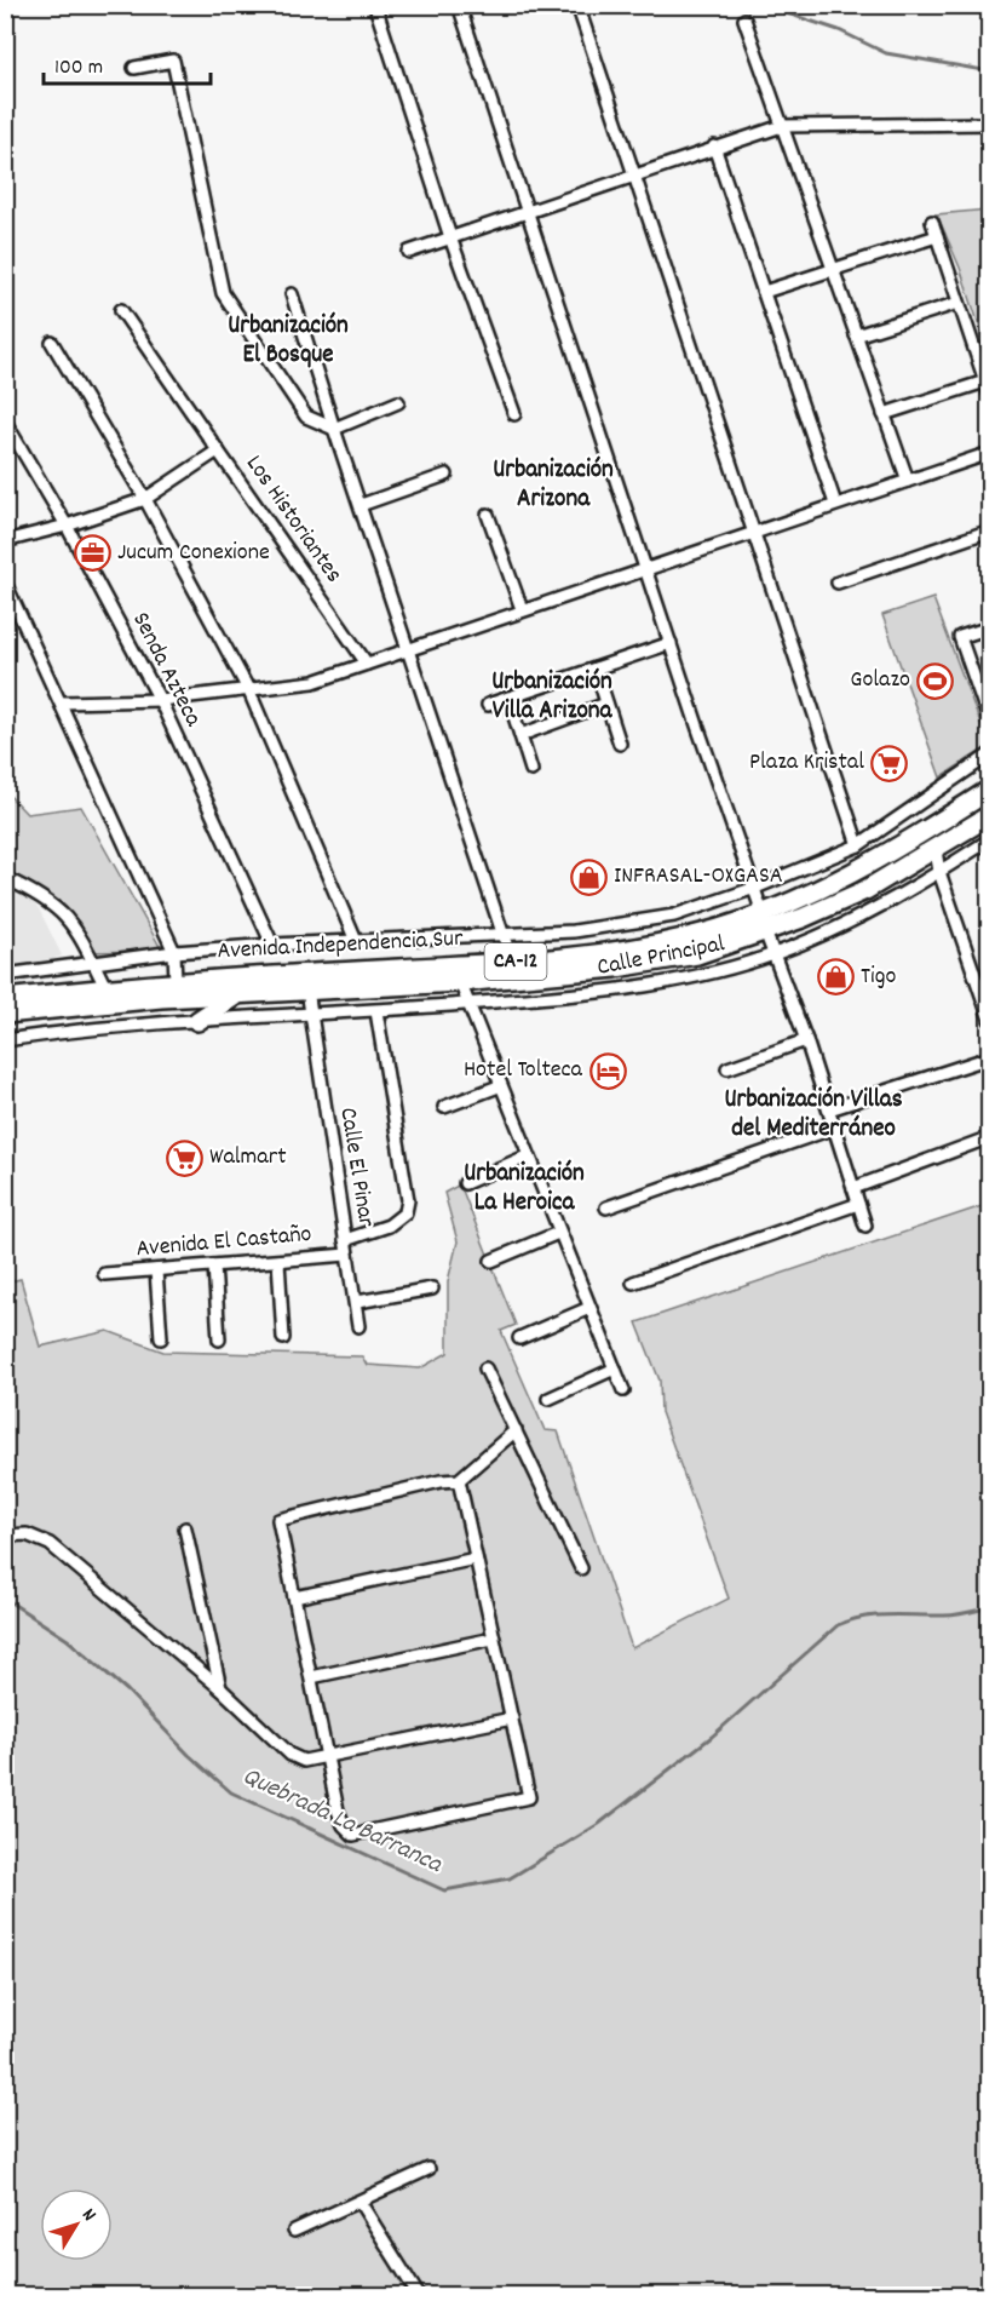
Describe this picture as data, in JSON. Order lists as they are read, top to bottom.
{
  "streets": {
    "highway": ["Avenida Independencia Sur", "CA-12"],
    "street": [
      "Los Historiantes",
      "Senda Azteca",
      "Calle Principal",
      "Calle El Pinar",
      "Avenida El Castaño"
    ]
  },
  "crossings": [
    ["Los Historiantes", "Senda Azteca"],
    ["Avenida Independencia Sur", "Calle El Pinar"],
    ["Calle Principal", "Calle El Pinar"],
    ["Calle El Pinar", "Avenida El Castaño"]
  ],
  "districts": [
    "Urbanización El Bosque",
    "Urbanización Arizona",
    "Urbanización Villa Arizona",
    "Urbanización Villas del Mediterráneo",
    "Urbanización La Heroica"
  ],
  "water": ["Quebrada La Barranca"],
  "places": {
    "office": ["Jucum Conexione"],
    "sports": ["Golazo"],
    "supermarket": ["Plaza Kristal", "Walmart"],
    "shop": ["INFRASAL-OXGASA", "Tigo"],
    "hotel": ["Hotel Tolteca"]
  },
  "scale_bar": "100 m",
  "north": "top right"
}
